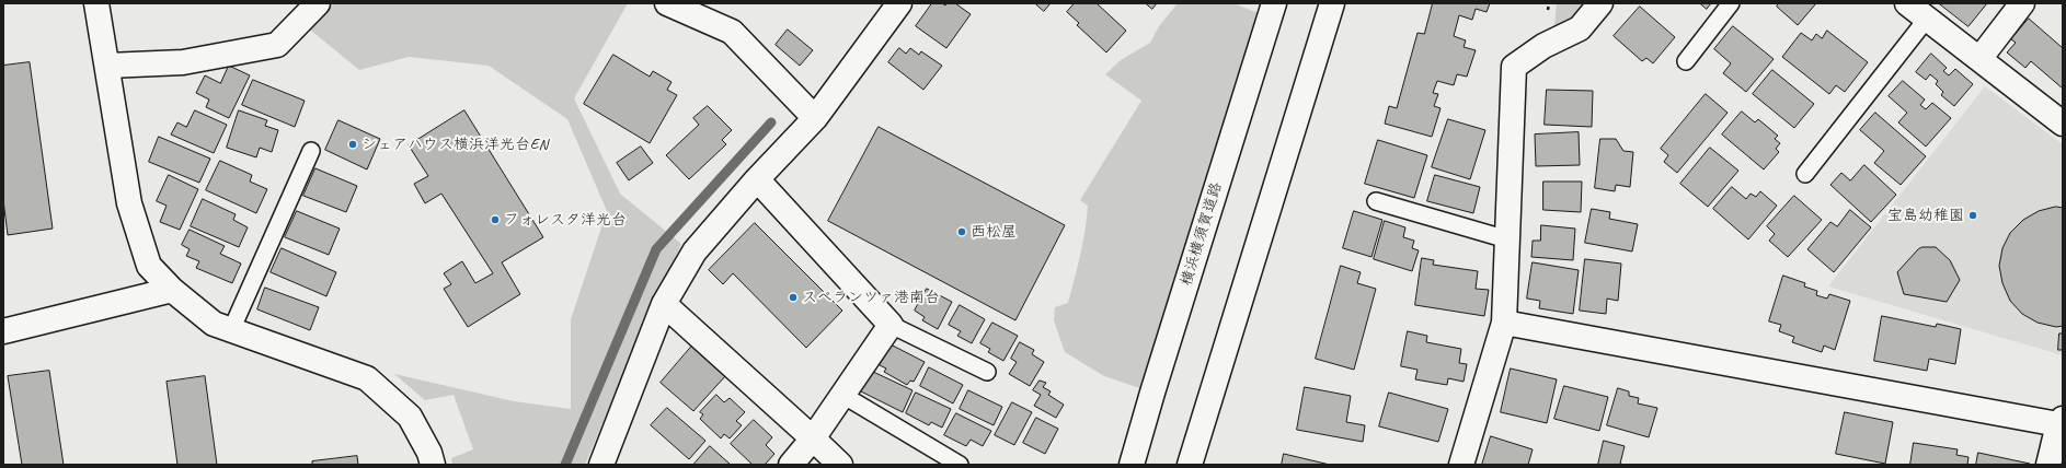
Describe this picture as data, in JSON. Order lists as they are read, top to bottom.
{
  "streets": {
    "main road": ["横浜横須賀道路"]
  },
  "places": [
    "シェアハウス横浜洋光台EN",
    "宝島幼稚園",
    "フォレスタ洋光台",
    "西松屋",
    "スペランツァ港南台"
  ]
}
